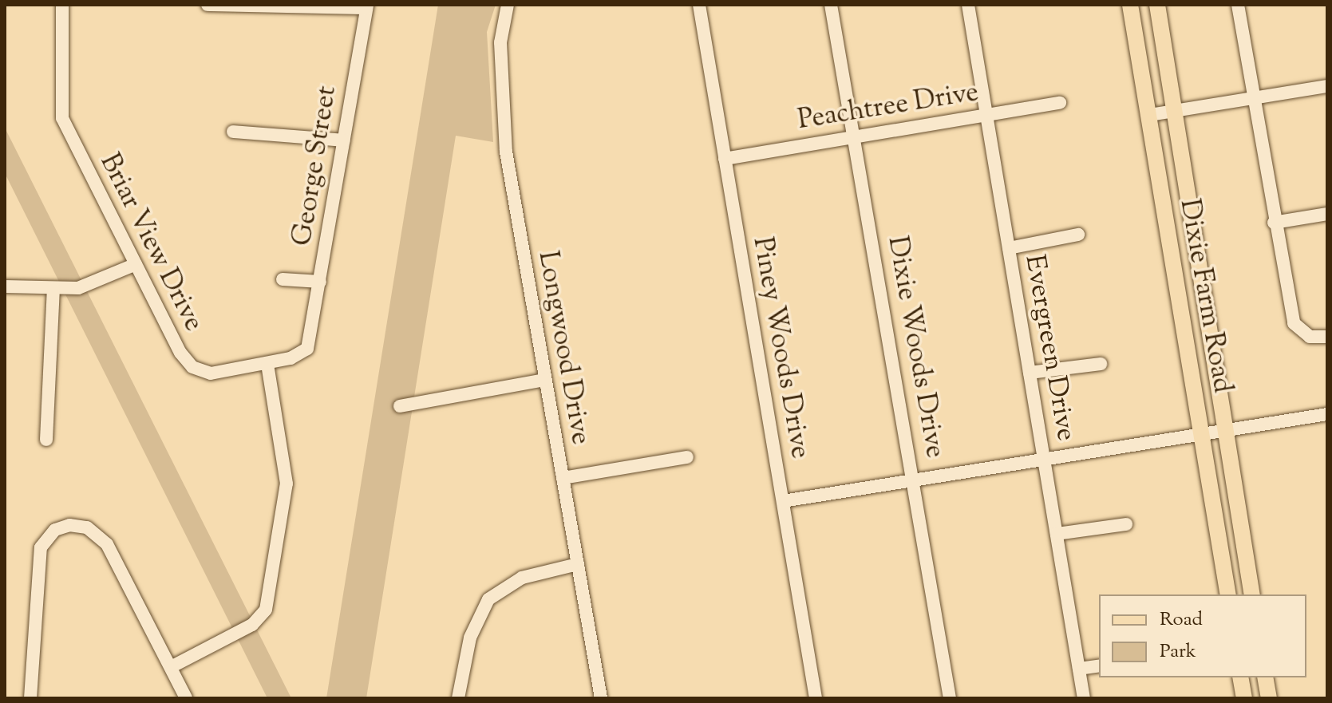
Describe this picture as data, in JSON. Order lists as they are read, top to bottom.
{
  "streets": {
    "main road": ["Dixie Farm Road"],
    "street": [
      "Peachtree Drive",
      "George Street",
      "Briar View Drive",
      "Dixie Woods Drive",
      "Longwood Drive",
      "Piney Woods Drive",
      "Evergreen Drive"
    ]
  },
  "crossings": [
    ["Peachtree Drive", "Dixie Woods Drive"],
    ["Peachtree Drive", "Piney Woods Drive"],
    ["Peachtree Drive", "Evergreen Drive"],
    ["George Street", "Briar View Drive"]
  ],
  "legend": ["Road", "Park"]
}
